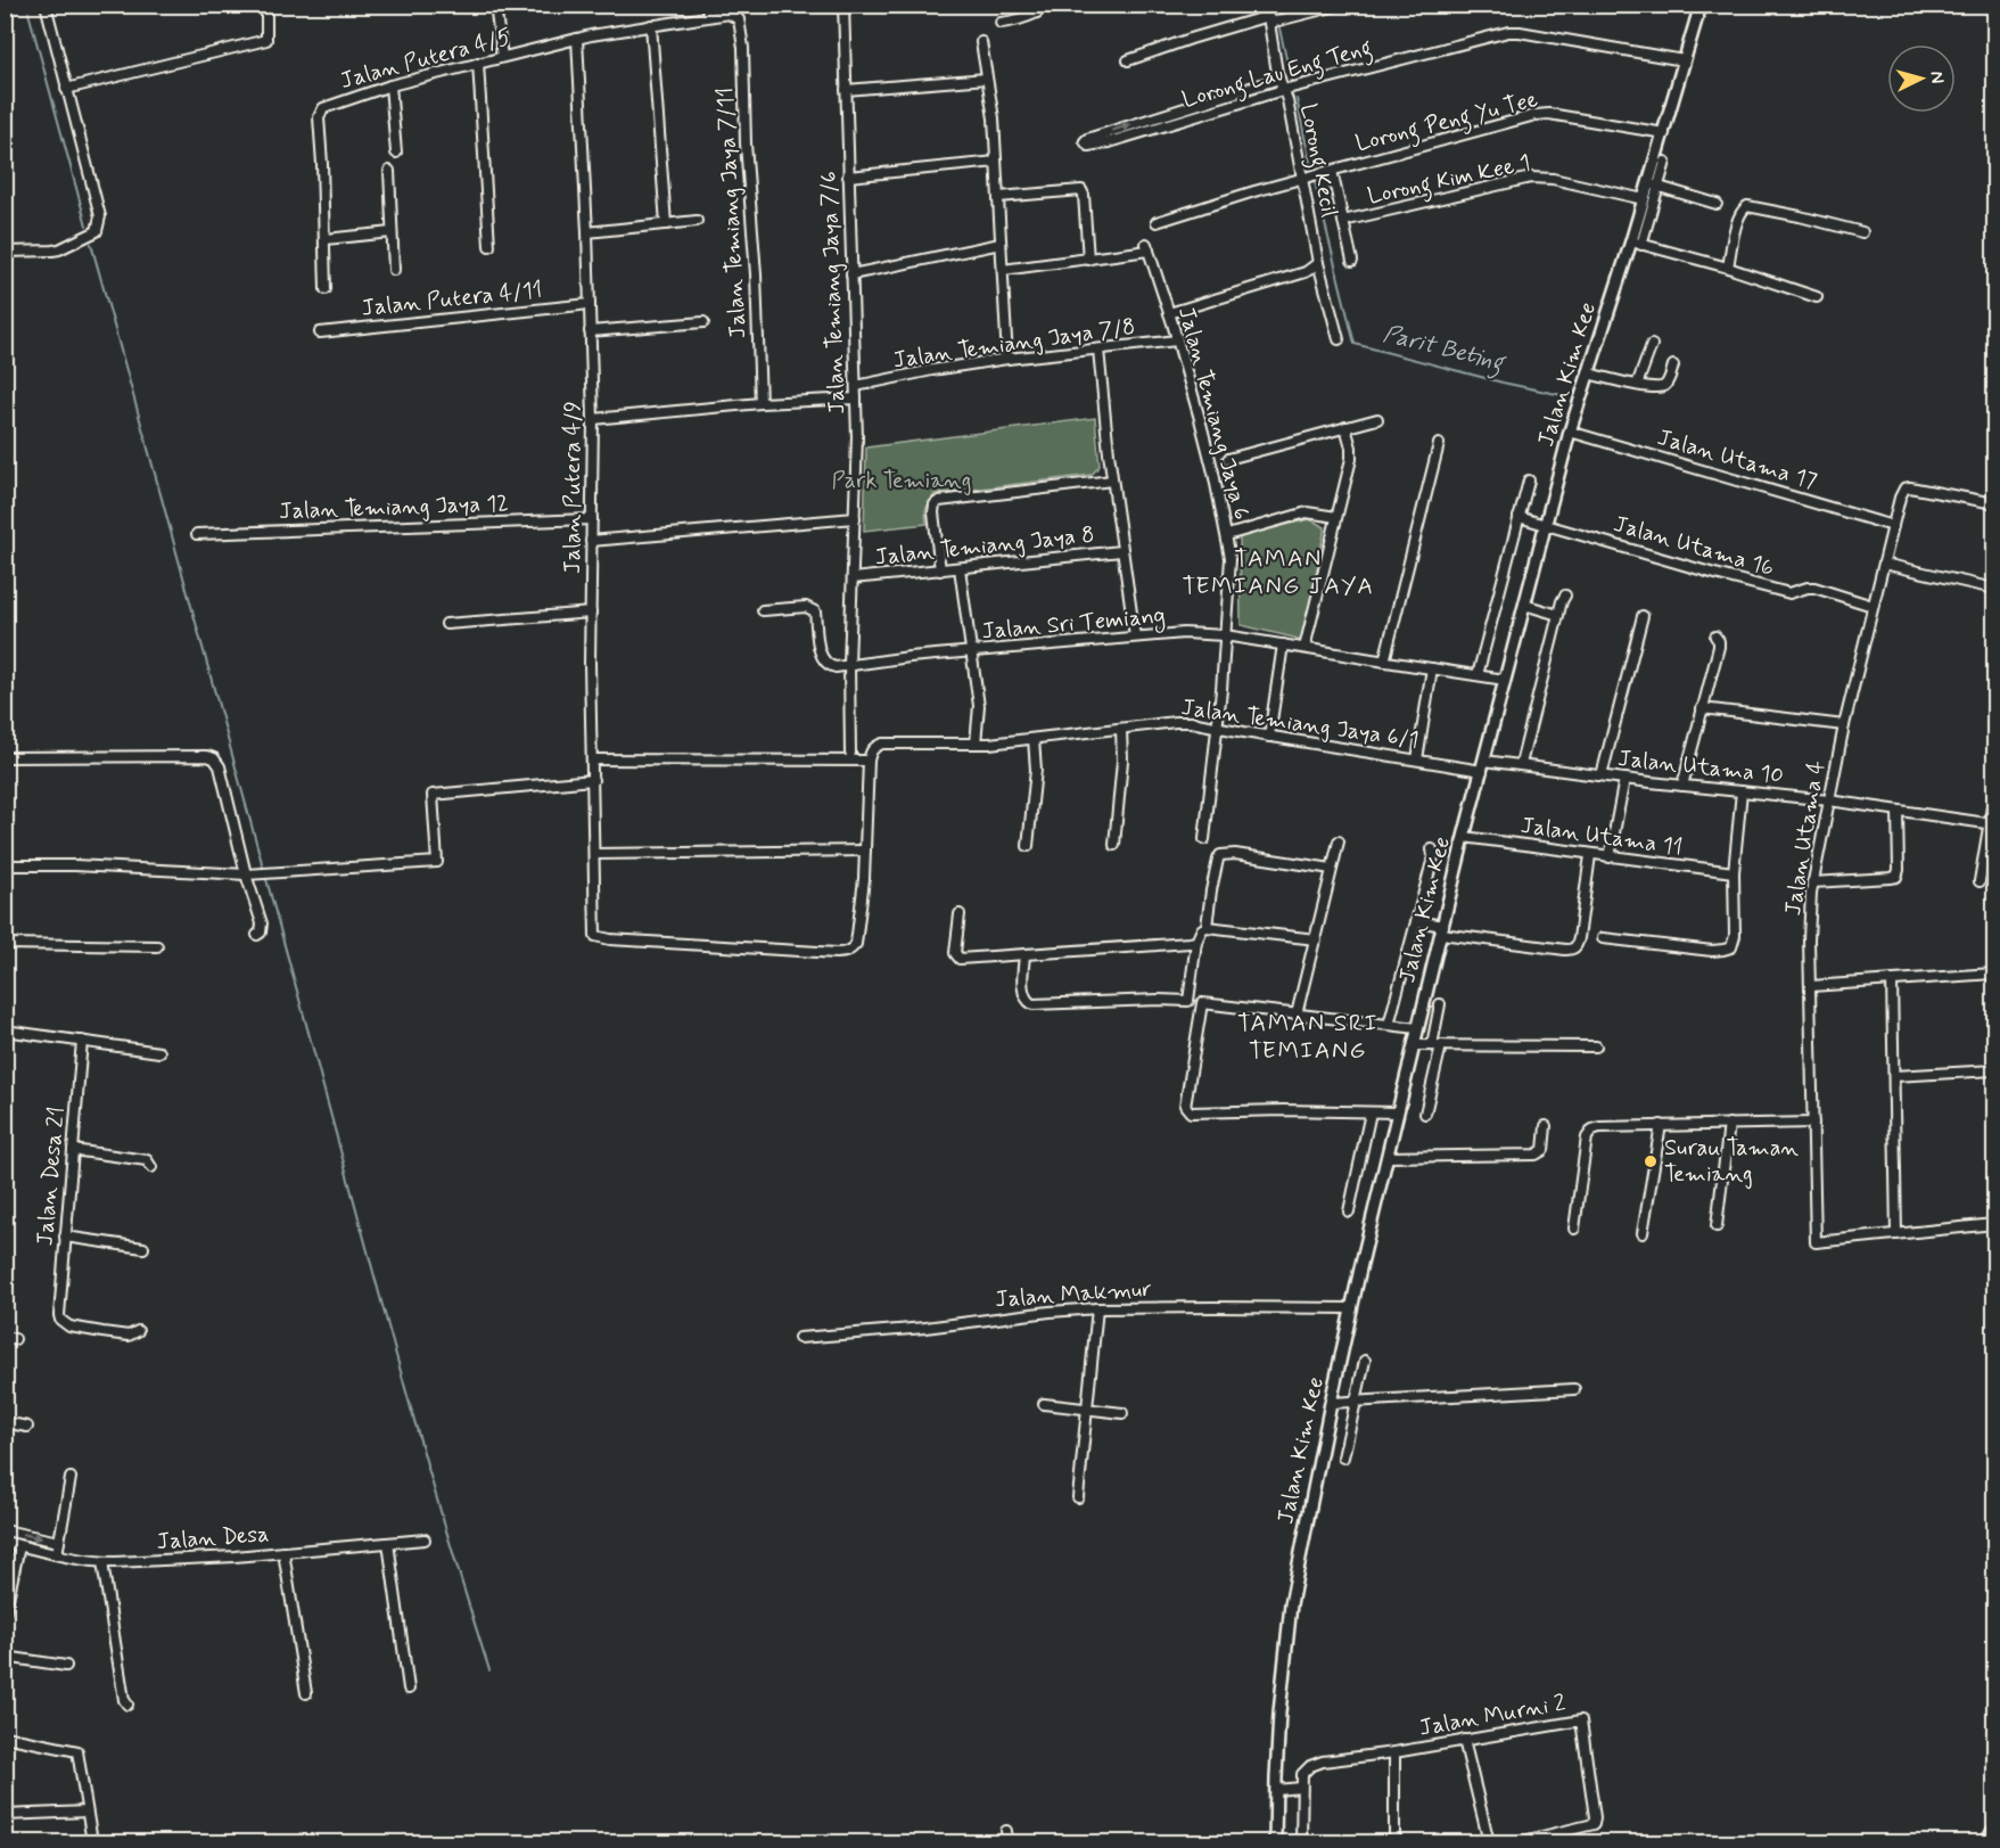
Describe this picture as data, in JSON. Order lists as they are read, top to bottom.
{
  "streets": {
    "street": [
      "Jalan Putera 4/5",
      "Lorong Lau Eng Teng",
      "Lorong Peng Yu Tee",
      "Lorong Kecil",
      "Lorong Kim Kee 1",
      "Jalan Temiang Jaya 7/11",
      "Jalan Temiang Jaya 7/6",
      "Jalan Putera 4/11",
      "Jalan Temiang Jaya 7/8",
      "Jalan Kim Kee",
      "Jalan Temiang Jaya 6",
      "Jalan Utama 17",
      "Jalan Putera 4/9",
      "Jalan Temiang Jaya 12",
      "Jalan Temiang Jaya 8",
      "Jalan Utama 16",
      "Jalan Sri Temiang",
      "Jalan Temiang Jaya 6/1",
      "Jalan Utama 10",
      "Jalan Utama 11",
      "Jalan Utama 4",
      "Jalan Desa 21",
      "Jalan Makmur",
      "Jalan Desa",
      "Jalan Murni 2"
    ]
  },
  "crossings": [
    ["Jalan Putera 4/5", "Jalan Temiang Jaya 7/11"],
    ["Jalan Putera 4/5", "Jalan Putera 4/9"],
    ["Lorong Lau Eng Teng", "Lorong Kecil"],
    ["Lorong Lau Eng Teng", "Jalan Kim Kee"],
    ["Lorong Peng Yu Tee", "Lorong Kecil"],
    ["Lorong Peng Yu Tee", "Jalan Kim Kee"],
    ["Lorong Kim Kee 1", "Jalan Kim Kee"],
    ["Jalan Temiang Jaya 7/6", "Jalan Temiang Jaya 7/8"],
    ["Jalan Temiang Jaya 7/6", "Jalan Temiang Jaya 8"],
    ["Jalan Temiang Jaya 7/6", "Jalan Sri Temiang"],
    ["Jalan Putera 4/11", "Jalan Putera 4/9"],
    ["Jalan Temiang Jaya 7/8", "Jalan Temiang Jaya 6"],
    ["Jalan Kim Kee", "Jalan Utama 17"],
    ["Jalan Kim Kee", "Jalan Utama 16"],
    ["Jalan Kim Kee", "Jalan Sri Temiang"],
    ["Jalan Kim Kee", "Jalan Temiang Jaya 6/1"],
    ["Jalan Kim Kee", "Jalan Utama 10"],
    ["Jalan Kim Kee", "Jalan Utama 11"],
    ["Jalan Kim Kee", "Jalan Makmur"],
    ["Jalan Temiang Jaya 6", "Jalan Sri Temiang"],
    ["Jalan Temiang Jaya 6", "Jalan Temiang Jaya 6/1"],
    ["Jalan Utama 17", "Jalan Utama 4"],
    ["Jalan Putera 4/9", "Jalan Temiang Jaya 12"],
    ["Jalan Putera 4/9", "Jalan Temiang Jaya 6/1"],
    ["Jalan Utama 16", "Jalan Utama 4"],
    ["Jalan Temiang Jaya 6/1", "Jalan Utama 10"],
    ["Jalan Utama 10", "Jalan Utama 4"]
  ],
  "districts": ["TAMAN TEMIANG JAYA", "TAMAN SRI TEMIANG"],
  "water": ["Parit Beting"],
  "parks": ["Park Temiang"],
  "places": ["Surau Taman Temiang"],
  "north": "right"
}
